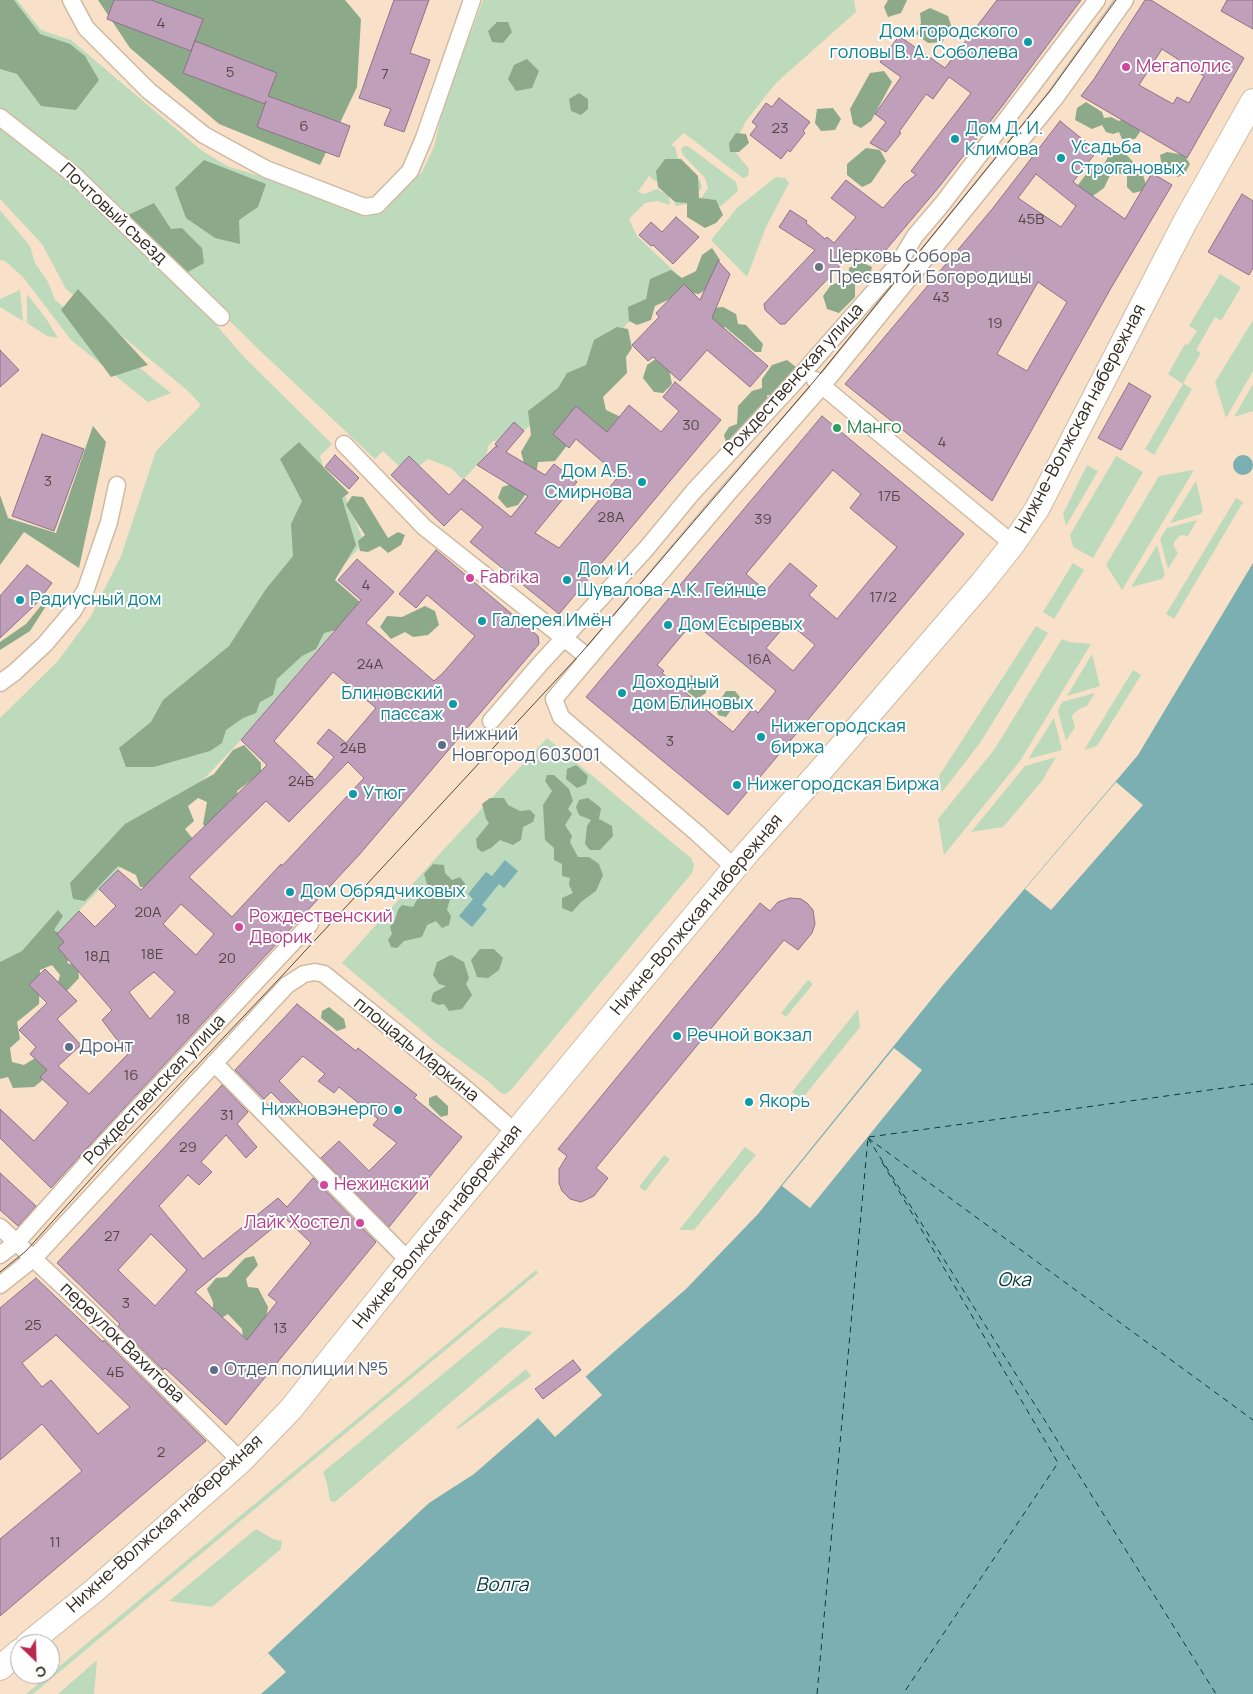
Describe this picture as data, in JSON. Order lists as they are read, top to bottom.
{
  "streets": {
    "main road": ["Нижне-Волжская набережная"],
    "street": [
      "Почтовый съезд",
      "Рождественская улица",
      "площадь Маркина",
      "переулок Вахитова"
    ]
  },
  "crossings": [
    ["Рождественская улица", "Нижне-Волжская набережная"],
    ["Рождественская улица", "площадь Маркина"],
    ["Рождественская улица", "переулок Вахитова"],
    ["Нижне-Волжская набережная", "площадь Маркина"],
    ["Нижне-Волжская набережная", "переулок Вахитова"]
  ],
  "water": ["Ока", "Волга"],
  "places": [
    "Дом городского головы В. А. Соболева",
    "Мегаполис",
    "Дом Д. И. Климова",
    "Усадьба Строгановых",
    "Церковь Собора Пресвятой Богородицы",
    "Манго",
    "Дом А.Б. Смирнова",
    "Fabrika",
    "Дом И. Шувалова-А.К. Гейнце",
    "Радиусный дом",
    "Галерея Имён",
    "Дом Есыревых",
    "Доходный дом Блиновых",
    "Блиновский пассаж",
    "Нижегородская биржа",
    "Нижний Новгород 603001",
    "Нижегородская Биржа",
    "Утюг",
    "Дом Обрядчиковых",
    "Рождественский Дворик",
    "Речной вокзал",
    "Дронт",
    "Якорь",
    "Нижновэнерго",
    "Нежинский",
    "Лайк Хостел",
    "Отдел полиции №5"
  ],
  "house_numbers": [
    "4",
    "5",
    "7",
    "6",
    "23",
    "45В",
    "43",
    "19",
    "30",
    "4",
    "3",
    "17Б",
    "28А",
    "39",
    "4",
    "17/2",
    "16А",
    "24А",
    "3",
    "24В",
    "24Б",
    "20А",
    "18Е",
    "18Д",
    "20",
    "18",
    "16",
    "31",
    "29",
    "27",
    "3",
    "25",
    "13",
    "4Б",
    "2",
    "11"
  ],
  "north": "bottom right"
}
